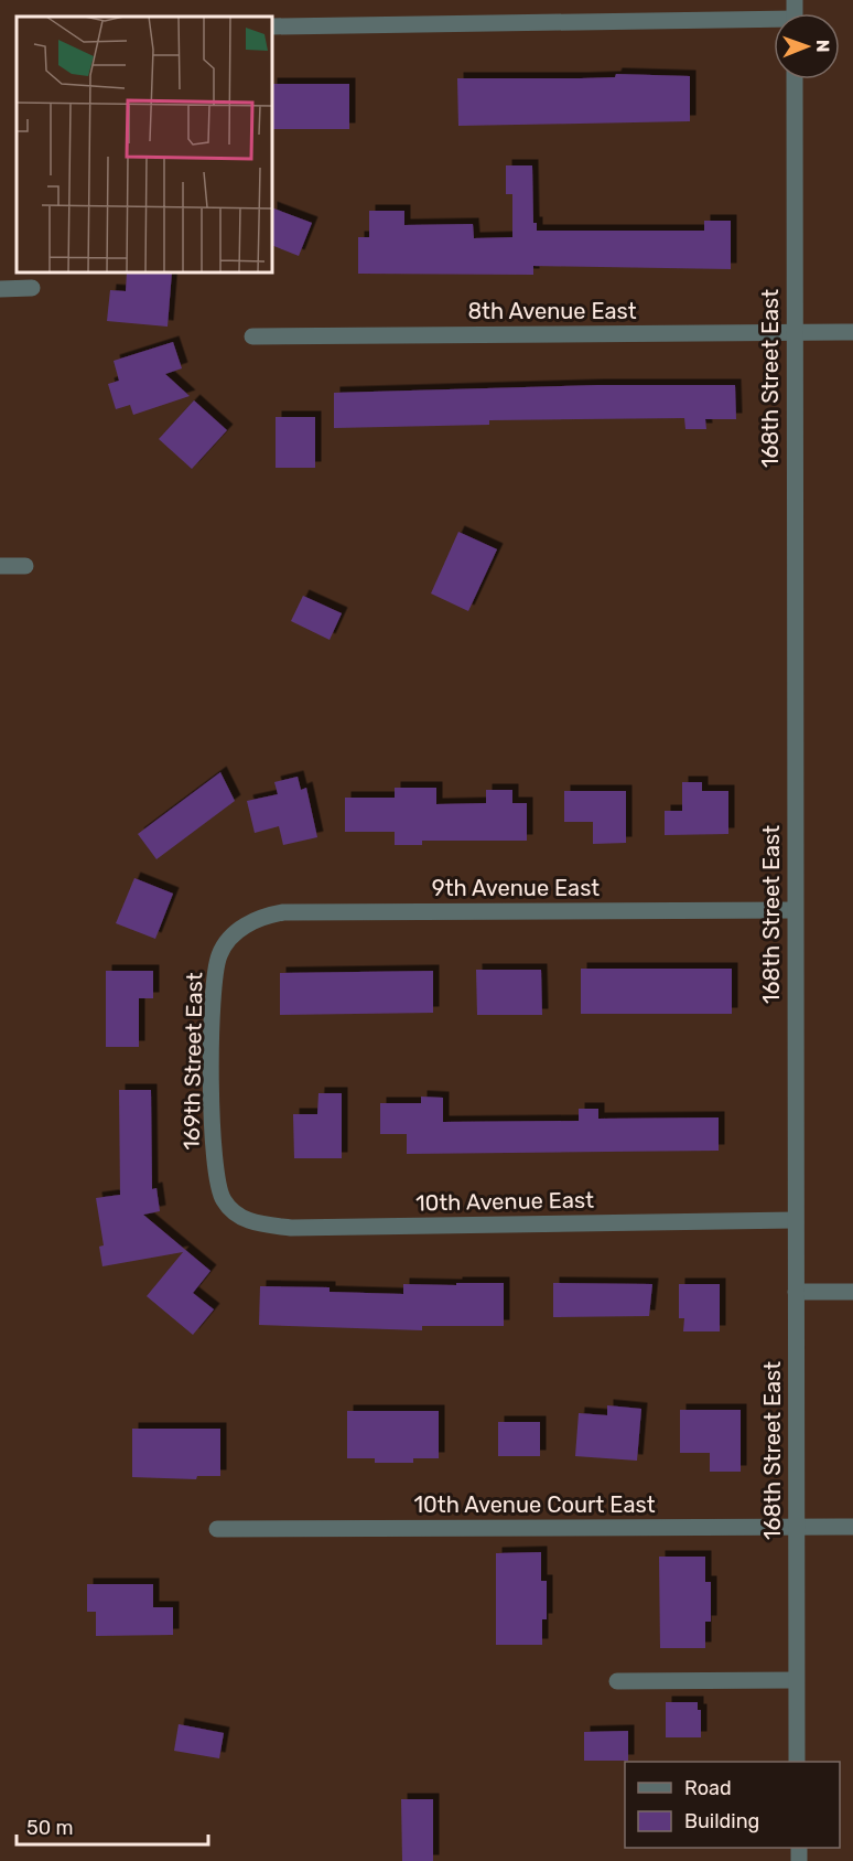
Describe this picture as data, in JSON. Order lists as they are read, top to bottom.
{
  "streets": {
    "street": [
      "8th Avenue East",
      "168th Street East",
      "9th Avenue East",
      "169th Street East",
      "10th Avenue East",
      "10th Avenue Court East"
    ]
  },
  "crossings": [
    ["8th Avenue East", "168th Street East"],
    ["168th Street East", "9th Avenue East"],
    ["168th Street East", "10th Avenue East"],
    ["168th Street East", "10th Avenue Court East"],
    ["9th Avenue East", "169th Street East"],
    ["169th Street East", "10th Avenue East"]
  ],
  "legend": ["Road", "Building"],
  "scale_bar": "50 m",
  "north": "right"
}
